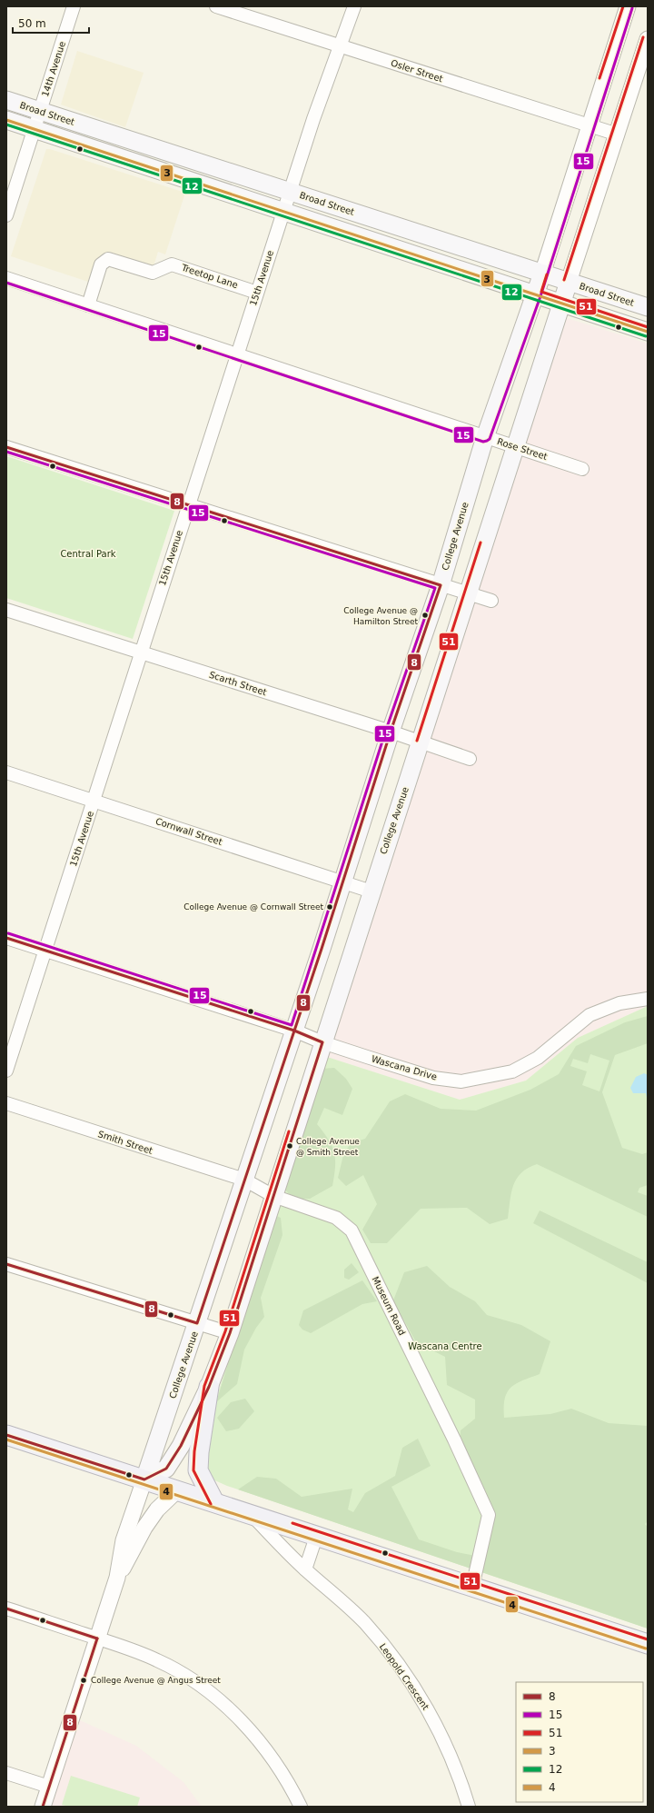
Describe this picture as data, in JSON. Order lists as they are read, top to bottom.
{
  "streets": {
    "main road": ["Broad Street", "College Avenue"],
    "street": [
      "14th Avenue",
      "Osler Street",
      "Treetop Lane",
      "15th Avenue",
      "Rose Street",
      "Scarth Street",
      "Cornwall Street",
      "Wascana Drive",
      "Smith Street",
      "Museum Road",
      "Leopold Crescent"
    ]
  },
  "crossings": [
    ["14th Avenue", "Broad Street"],
    ["Osler Street", "15th Avenue"],
    ["Osler Street", "College Avenue"],
    ["Broad Street", "15th Avenue"],
    ["Broad Street", "College Avenue"],
    ["Treetop Lane", "15th Avenue"],
    ["Treetop Lane", "Rose Street"],
    ["15th Avenue", "Rose Street"],
    ["15th Avenue", "Scarth Street"],
    ["15th Avenue", "Cornwall Street"],
    ["15th Avenue", "Wascana Drive"],
    ["Rose Street", "College Avenue"],
    ["College Avenue", "Scarth Street"],
    ["College Avenue", "Cornwall Street"],
    ["College Avenue", "Wascana Drive"],
    ["College Avenue", "Smith Street"],
    ["College Avenue", "Museum Road"],
    ["Smith Street", "Museum Road"]
  ],
  "parks": ["Central Park", "Wascana Centre"],
  "places": [
    "College Avenue @ Hamilton Street",
    "College Avenue @ Cornwall Street",
    "College Avenue @ Smith Street",
    "College Avenue @ Angus Street"
  ],
  "lines": [
    "transit line 51",
    "transit line 15",
    "transit line 3",
    "transit line 12",
    "transit line 8",
    "transit line 4"
  ],
  "legend": [
    "8",
    "15",
    "51",
    "3",
    "12",
    "4"
  ],
  "scale_bar": "50 m"
}
